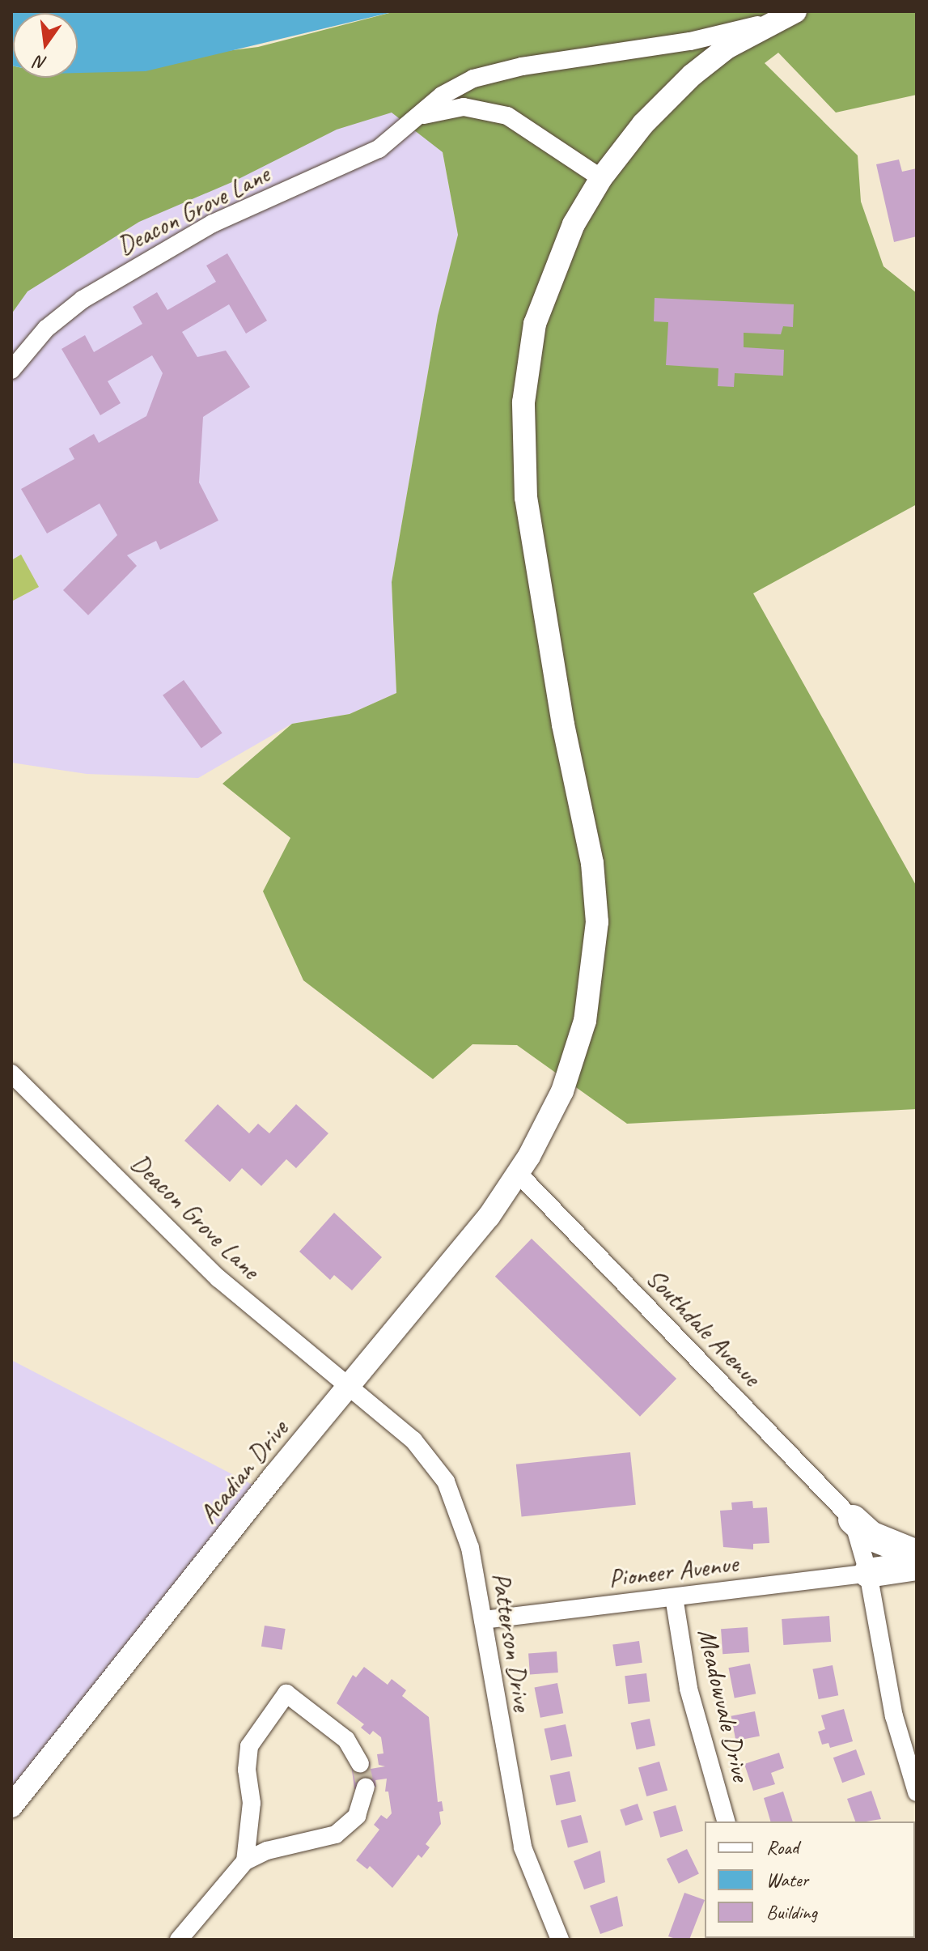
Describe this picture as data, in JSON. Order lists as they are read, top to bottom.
{
  "streets": {
    "street": [
      "Deacon Grove Lane",
      "Southdale Avenue",
      "Acadian Drive",
      "Pioneer Avenue",
      "Patterson Drive",
      "Meadowvale Drive"
    ]
  },
  "crossings": [
    ["Deacon Grove Lane", "Acadian Drive"],
    ["Deacon Grove Lane", "Patterson Drive"],
    ["Southdale Avenue", "Acadian Drive"],
    ["Acadian Drive", "Patterson Drive"],
    ["Pioneer Avenue", "Patterson Drive"],
    ["Pioneer Avenue", "Meadowvale Drive"]
  ],
  "legend": ["Road", "Water", "Building"],
  "north": "bottom"
}
